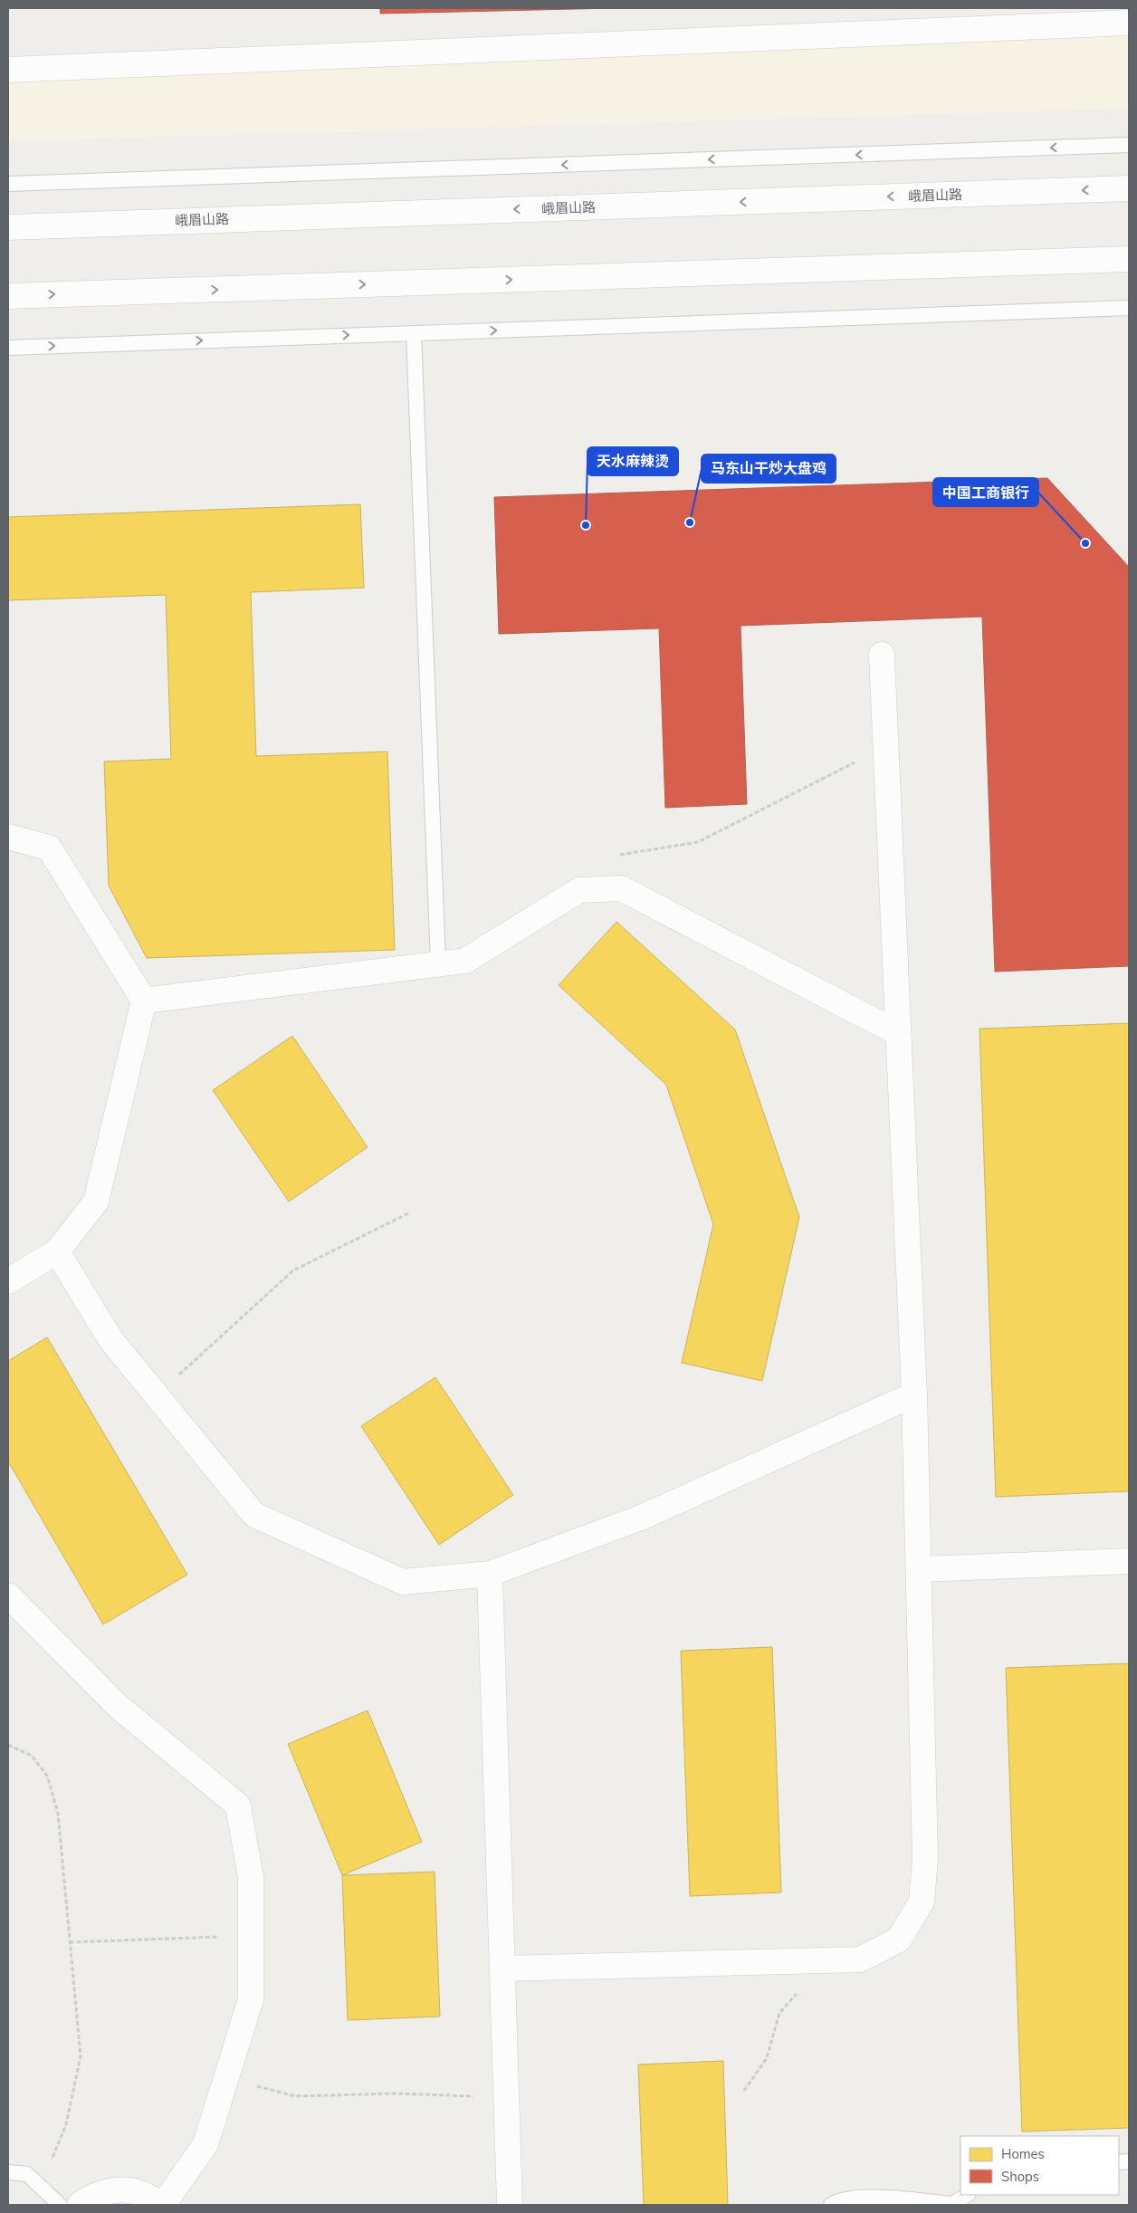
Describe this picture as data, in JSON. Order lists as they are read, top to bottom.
{
  "streets": {
    "street": ["峨眉山路"]
  },
  "places": ["马东山干炒大盘鸡", "天水麻辣烫", "中国工商银行"],
  "legend": ["Homes", "Shops"]
}
